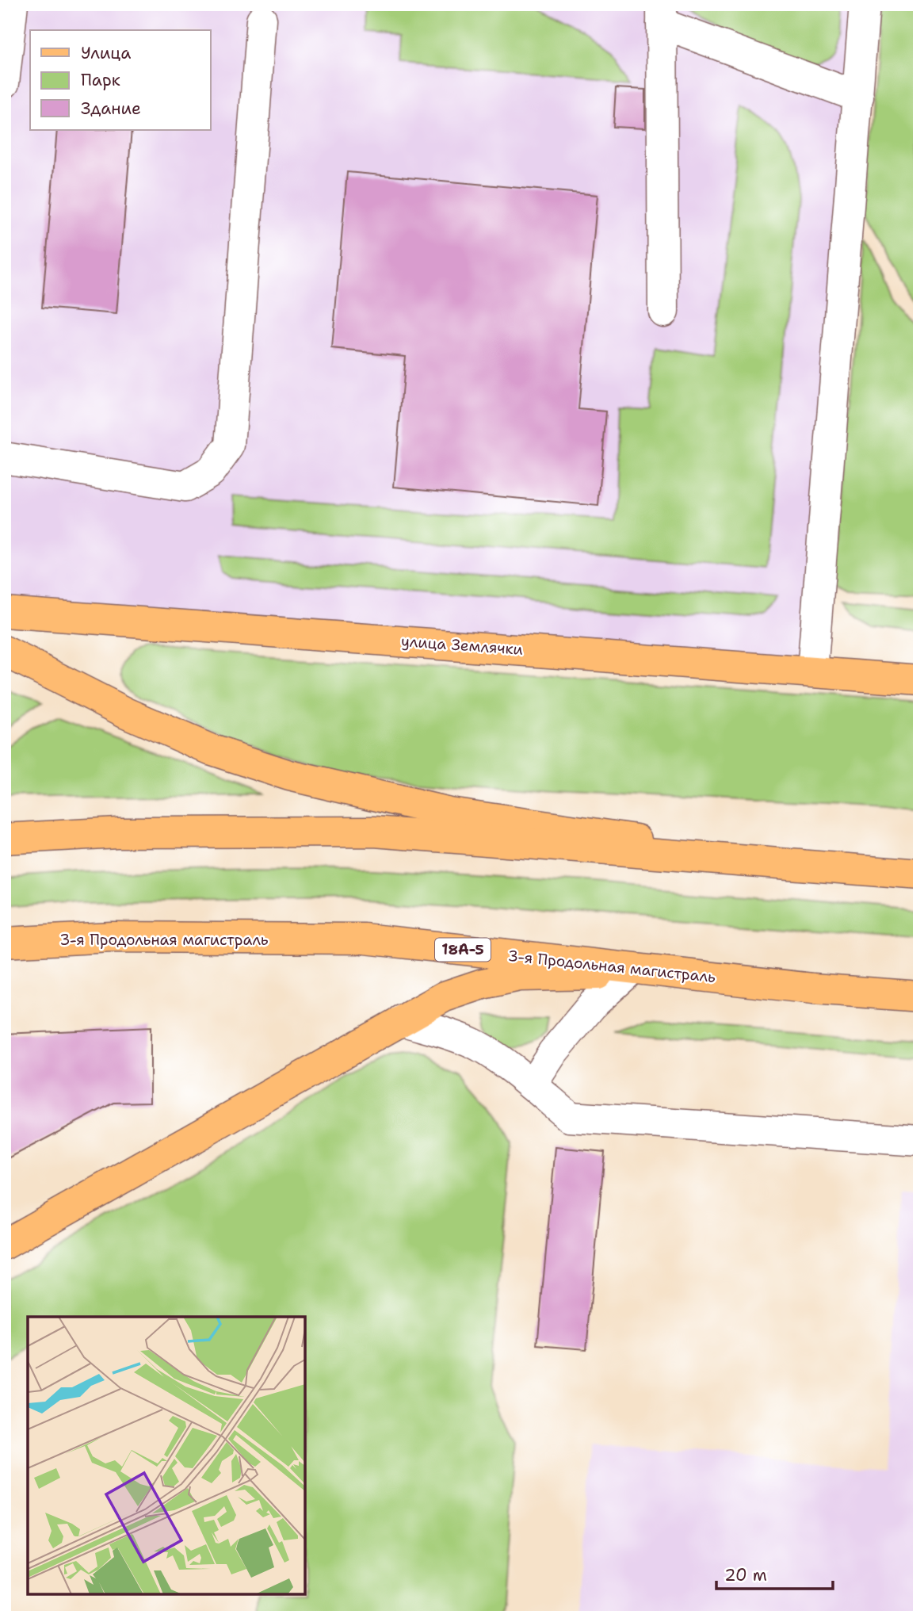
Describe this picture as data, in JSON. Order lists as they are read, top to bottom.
{
  "streets": {
    "main road": ["улица Землячки", "3-я Продольная магистраль", "18А-5"]
  },
  "legend": ["Улица", "Парк", "Здание"],
  "scale_bar": "20 m"
}
